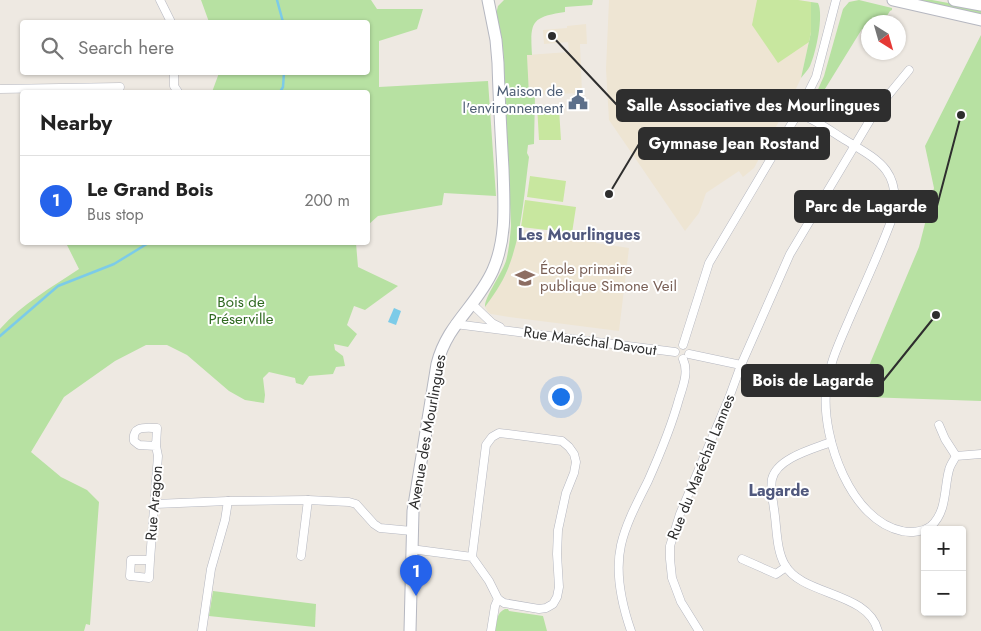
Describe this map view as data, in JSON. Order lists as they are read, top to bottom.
{
  "streets": {
    "street": [
      "Rue Maréchal Davout",
      "Avenue des Mourlingues",
      "Rue du Maréchal Lannes",
      "Rue Aragon"
    ]
  },
  "crossings": [
    ["Rue Maréchal Davout", "Avenue des Mourlingues"]
  ],
  "districts": ["Les Mourlingues", "Lagarde"],
  "parks": ["Bois de Préserville"],
  "places": {
    "other": [
      "Salle Associative des Mourlingues",
      "Parc de Lagarde",
      "Gymnase Jean Rostand",
      "Bois de Lagarde"
    ],
    "public building": ["Maison de l'environnement"],
    "school or university": ["École primaire publique Simone Veil"]
  },
  "north": "bottom right",
  "page": {
    "search": "Search here",
    "heading": "Nearby",
    "list": [
      {
        "mark": "1",
        "name": "Le Grand Bois",
        "note": "Bus stop",
        "value": "200 m"
      }
    ],
    "map_buttons": ["+", "−"],
    "pins": "1"
  }
}
